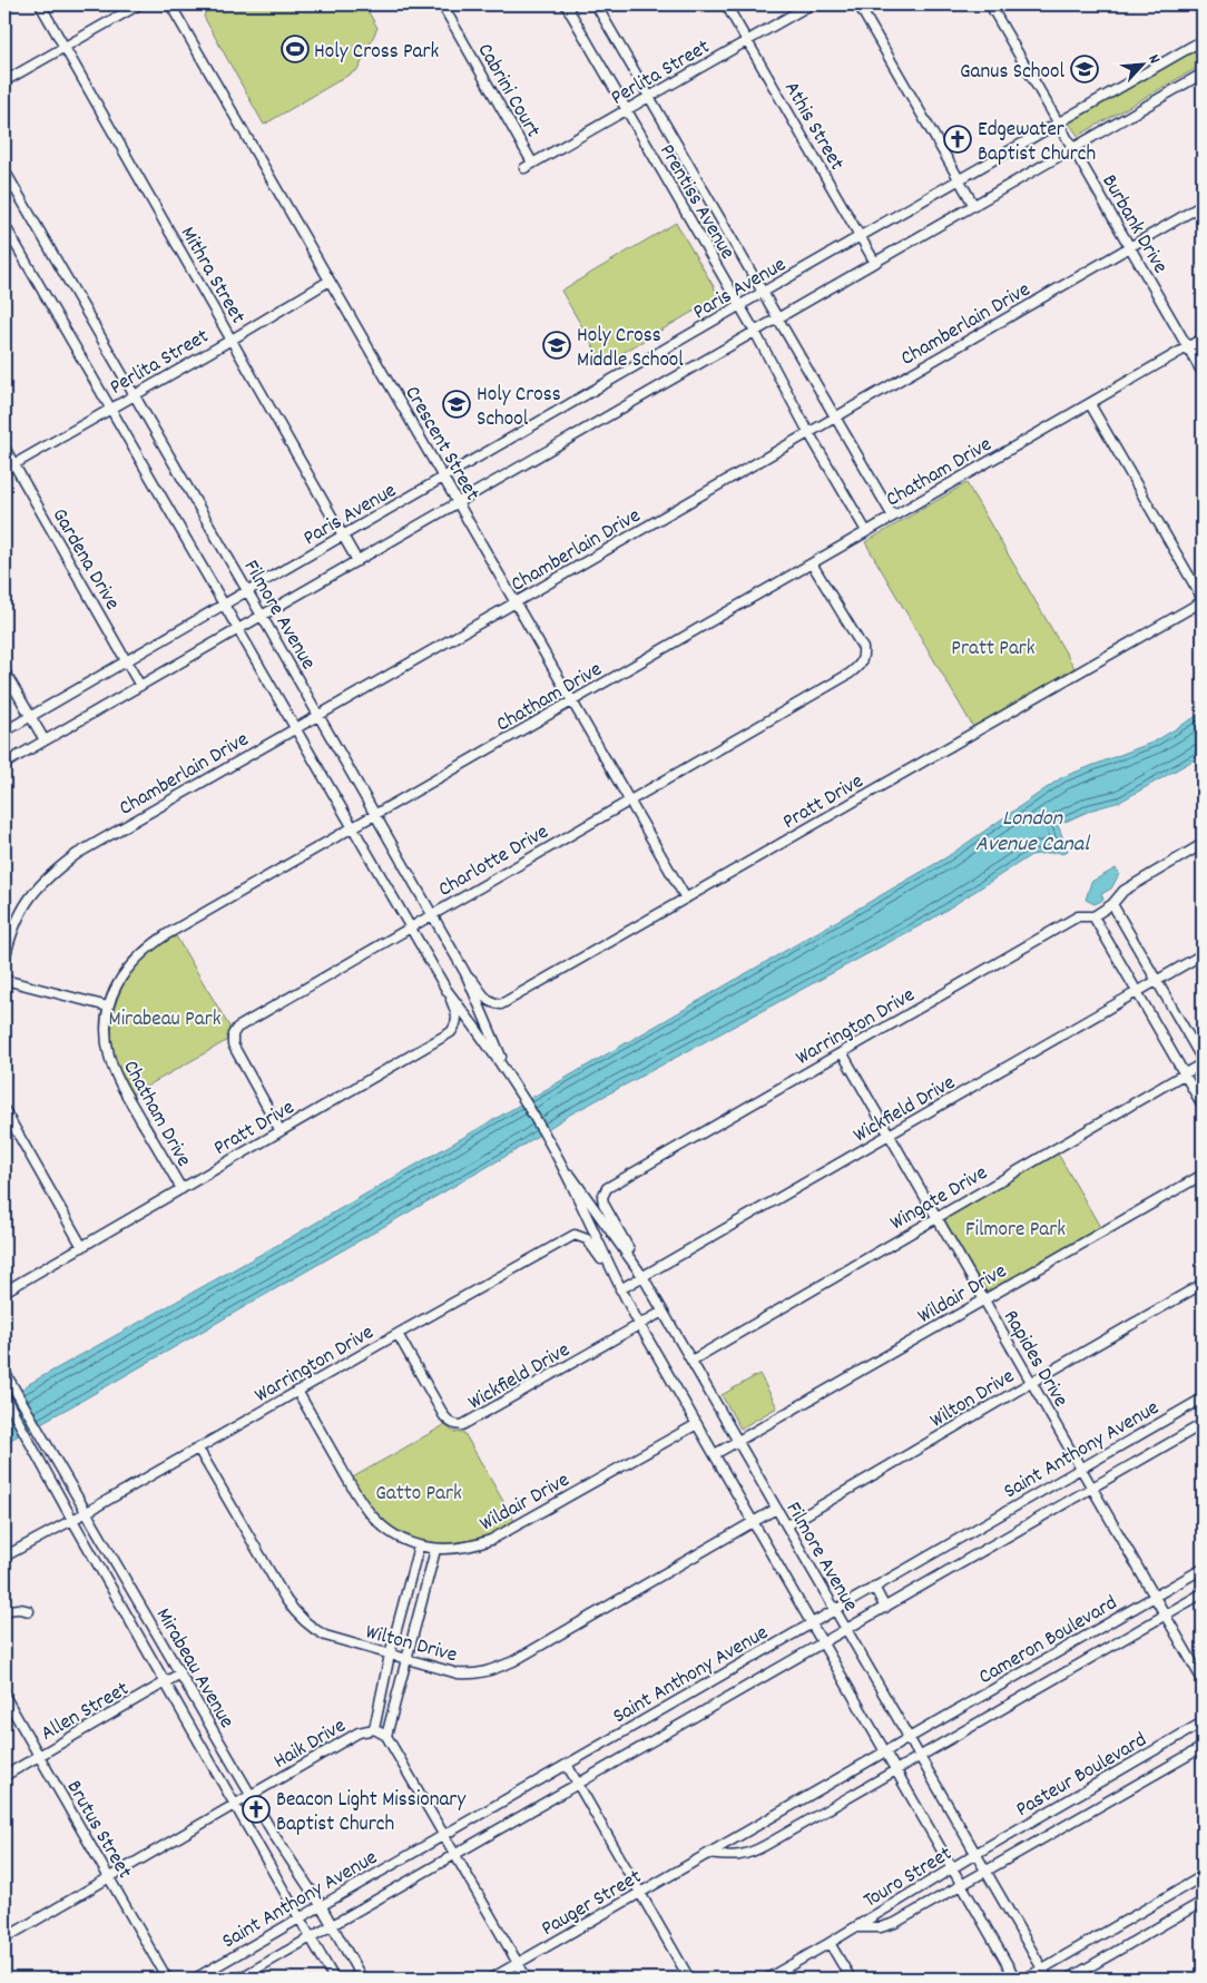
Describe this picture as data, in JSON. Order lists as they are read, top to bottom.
{
  "streets": {
    "street": [
      "Perlita Street",
      "Cabrini Court",
      "Athis Street",
      "Prentiss Avenue",
      "Burbank Drive",
      "Mithra Street",
      "Paris Avenue",
      "Chamberlain Drive",
      "Crescent Street",
      "Chatham Drive",
      "Gardena Drive",
      "Filmore Avenue",
      "Pratt Drive",
      "Charlotte Drive",
      "Warrington Drive",
      "Wickfield Drive",
      "Wingate Drive",
      "Wildair Drive",
      "Rapides Drive",
      "Wilton Drive",
      "Saint Anthony Avenue",
      "Cameron Boulevard",
      "Mirabeau Avenue",
      "Allen Street",
      "Haik Drive",
      "Pasteur Boulevard",
      "Brutus Street",
      "Touro Street",
      "Pauger Street"
    ]
  },
  "crossings": [
    ["Perlita Street", "Cabrini Court"],
    ["Perlita Street", "Athis Street"],
    ["Perlita Street", "Prentiss Avenue"],
    ["Perlita Street", "Mithra Street"],
    ["Perlita Street", "Crescent Street"],
    ["Perlita Street", "Gardena Drive"],
    ["Perlita Street", "Filmore Avenue"],
    ["Athis Street", "Paris Avenue"],
    ["Prentiss Avenue", "Paris Avenue"],
    ["Prentiss Avenue", "Chamberlain Drive"],
    ["Prentiss Avenue", "Chatham Drive"],
    ["Burbank Drive", "Paris Avenue"],
    ["Burbank Drive", "Chamberlain Drive"],
    ["Burbank Drive", "Chatham Drive"],
    ["Mithra Street", "Paris Avenue"],
    ["Paris Avenue", "Crescent Street"],
    ["Paris Avenue", "Gardena Drive"],
    ["Paris Avenue", "Filmore Avenue"],
    ["Chamberlain Drive", "Crescent Street"],
    ["Chamberlain Drive", "Filmore Avenue"],
    ["Crescent Street", "Chatham Drive"],
    ["Crescent Street", "Pratt Drive"],
    ["Crescent Street", "Charlotte Drive"],
    ["Chatham Drive", "Filmore Avenue"],
    ["Chatham Drive", "Pratt Drive"],
    ["Chatham Drive", "Charlotte Drive"],
    ["Filmore Avenue", "Pratt Drive"],
    ["Filmore Avenue", "Charlotte Drive"],
    ["Filmore Avenue", "Warrington Drive"],
    ["Filmore Avenue", "Wickfield Drive"],
    ["Filmore Avenue", "Wingate Drive"],
    ["Filmore Avenue", "Wildair Drive"],
    ["Filmore Avenue", "Wilton Drive"],
    ["Filmore Avenue", "Saint Anthony Avenue"],
    ["Filmore Avenue", "Cameron Boulevard"],
    ["Filmore Avenue", "Pasteur Boulevard"],
    ["Filmore Avenue", "Touro Street"],
    ["Filmore Avenue", "Pauger Street"],
    ["Pratt Drive", "Charlotte Drive"],
    ["Warrington Drive", "Wickfield Drive"],
    ["Warrington Drive", "Wildair Drive"],
    ["Warrington Drive", "Rapides Drive"],
    ["Warrington Drive", "Wilton Drive"],
    ["Warrington Drive", "Mirabeau Avenue"],
    ["Wickfield Drive", "Rapides Drive"],
    ["Wingate Drive", "Rapides Drive"],
    ["Wildair Drive", "Rapides Drive"],
    ["Rapides Drive", "Wilton Drive"],
    ["Rapides Drive", "Saint Anthony Avenue"],
    ["Rapides Drive", "Cameron Boulevard"],
    ["Saint Anthony Avenue", "Mirabeau Avenue"],
    ["Cameron Boulevard", "Pauger Street"],
    ["Mirabeau Avenue", "Allen Street"],
    ["Mirabeau Avenue", "Haik Drive"],
    ["Allen Street", "Brutus Street"],
    ["Haik Drive", "Brutus Street"],
    ["Pasteur Boulevard", "Touro Street"]
  ],
  "water": ["London Avenue Canal"],
  "parks": [
    "Pratt Park",
    "Mirabeau Park",
    "Filmore Park",
    "Gatto Park"
  ],
  "places": {
    "sports": ["Holy Cross Park"],
    "school or university": ["Ganus School", "Holy Cross Middle School", "Holy Cross School"],
    "church": ["Edgewater Baptist Church", "Beacon Light Missionary Baptist Church"]
  },
  "north": "top right"
}
